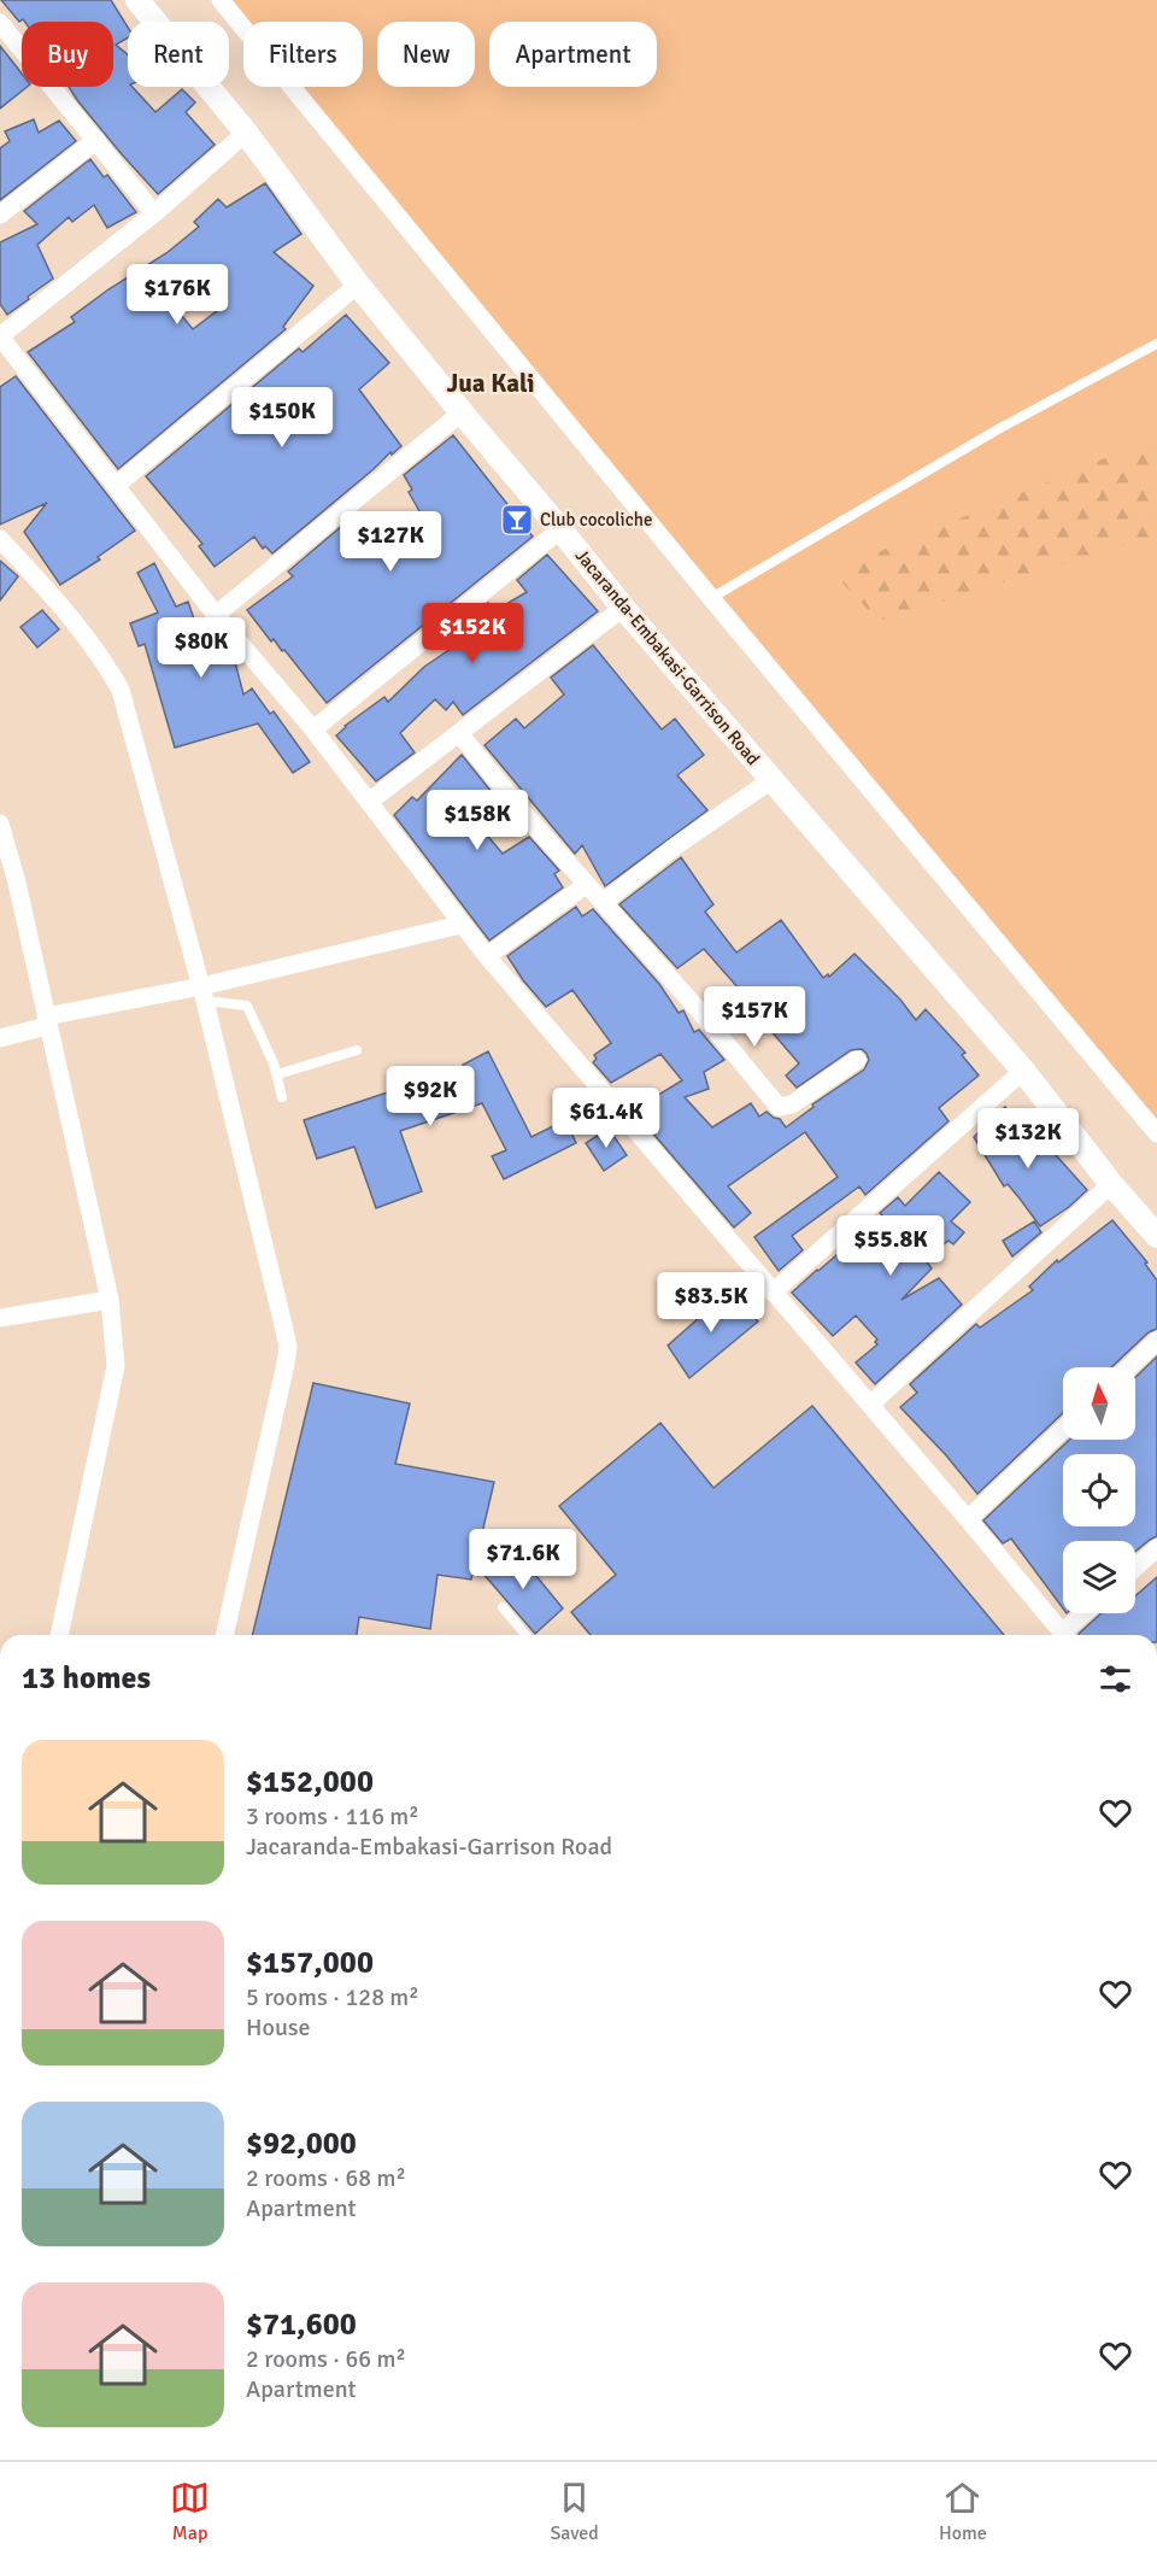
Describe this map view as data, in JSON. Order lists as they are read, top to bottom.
{
  "streets": {
    "street": ["Jacaranda-Embakasi-Garrison Road"]
  },
  "districts": ["Jua Kali"],
  "places": {
    "bar": ["Club cocoliche"]
  },
  "north": "top",
  "page": {
    "chip": [
      "Buy",
      "Rent",
      "Filters",
      "New",
      "Apartment"
    ],
    "price": [
      "$176K",
      "$150K",
      "$127K",
      "$152K",
      "$80K",
      "$158K",
      "$157K",
      "$92K",
      "$61.4K",
      "$132K",
      "$55.8K",
      "$83.5K",
      "$71.6K"
    ],
    "heading": "13 homes",
    "list": [
      {
        "name": "$152,000",
        "note": "3 rooms · 116 m² · Jacaranda-Embakasi-Garrison Road"
      },
      {
        "name": "$157,000",
        "note": "5 rooms · 128 m² · House"
      },
      {
        "name": "$92,000",
        "note": "2 rooms · 68 m² · Apartment"
      },
      {
        "name": "$71,600",
        "note": "2 rooms · 66 m² · Apartment"
      }
    ],
    "tabs": ["Map", "Saved", "Home"]
  }
}
